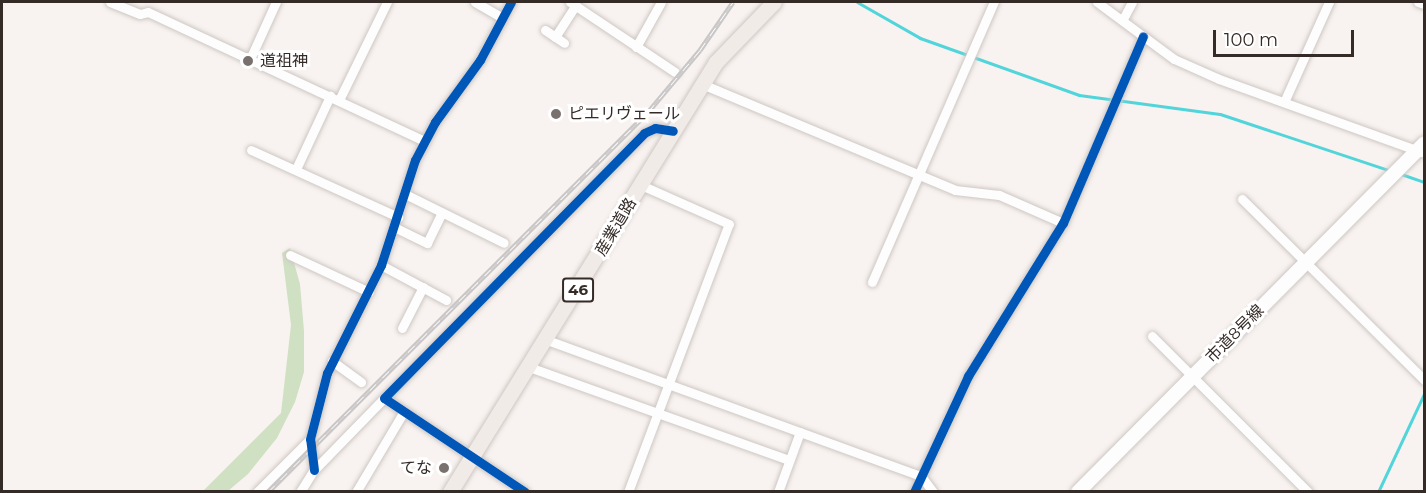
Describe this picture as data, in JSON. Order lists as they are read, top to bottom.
{
  "streets": {
    "main road": ["産業道路", "46"],
    "street": ["市道8号線"]
  },
  "places": ["道祖神", "ピエリヴェール", "てな"],
  "scale_bar": "100 m"
}
